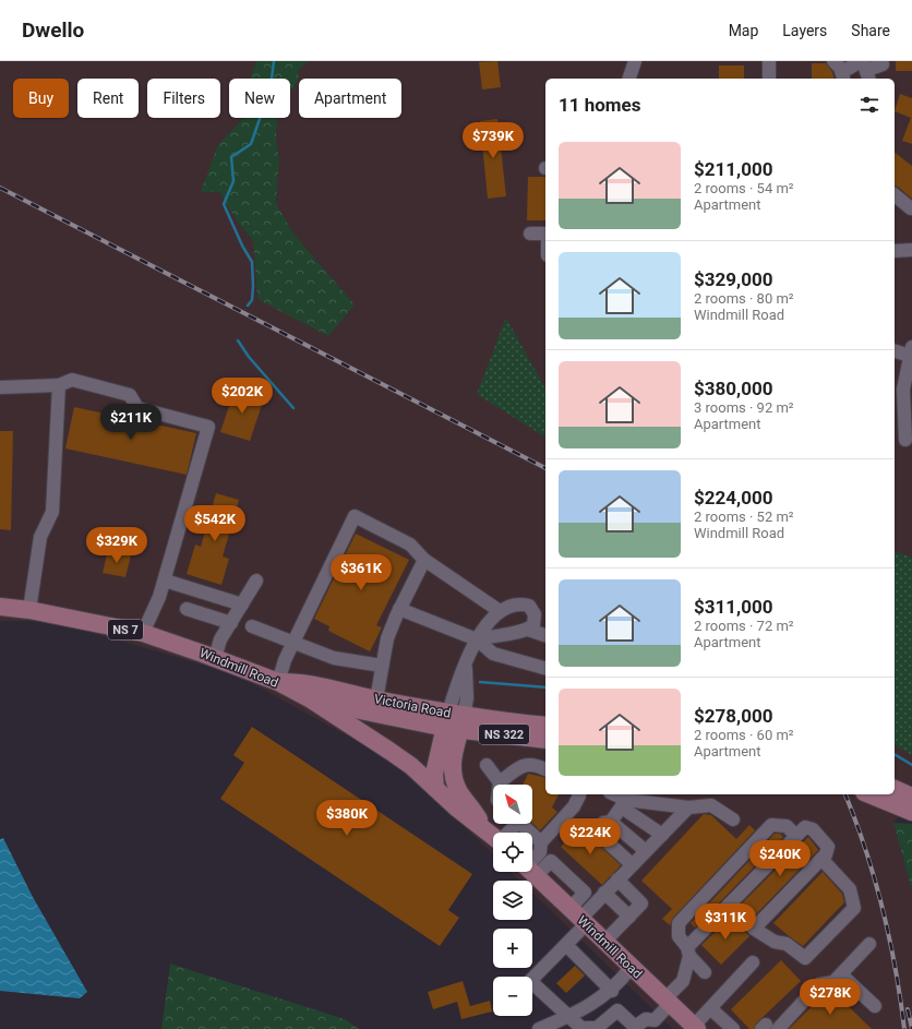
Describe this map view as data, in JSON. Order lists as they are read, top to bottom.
{
  "streets": {
    "main road": [
      "NS 7",
      "Windmill Road",
      "Victoria Road",
      "NS 322"
    ]
  },
  "crossings": [
    ["Windmill Road", "Victoria Road"]
  ],
  "north": "top left",
  "page": {
    "header": "Dwello",
    "nav": ["Map", "Layers", "Share"],
    "chip": [
      "Buy",
      "Rent",
      "Filters",
      "New",
      "Apartment"
    ],
    "heading": "11 homes",
    "price": [
      "$739K",
      "$202K",
      "$211K",
      "$542K",
      "$329K",
      "$361K",
      "$380K",
      "$224K",
      "$240K",
      "$311K",
      "$278K"
    ],
    "list": [
      {
        "name": "$211,000",
        "note": "2 rooms · 54 m² · Apartment"
      },
      {
        "name": "$329,000",
        "note": "2 rooms · 80 m² · Windmill Road"
      },
      {
        "name": "$380,000",
        "note": "3 rooms · 92 m² · Apartment"
      },
      {
        "name": "$224,000",
        "note": "2 rooms · 52 m² · Windmill Road"
      },
      {
        "name": "$311,000",
        "note": "2 rooms · 72 m² · Apartment"
      },
      {
        "name": "$278,000",
        "note": "2 rooms · 60 m² · Apartment"
      }
    ],
    "map_buttons": ["+", "−"]
  }
}
